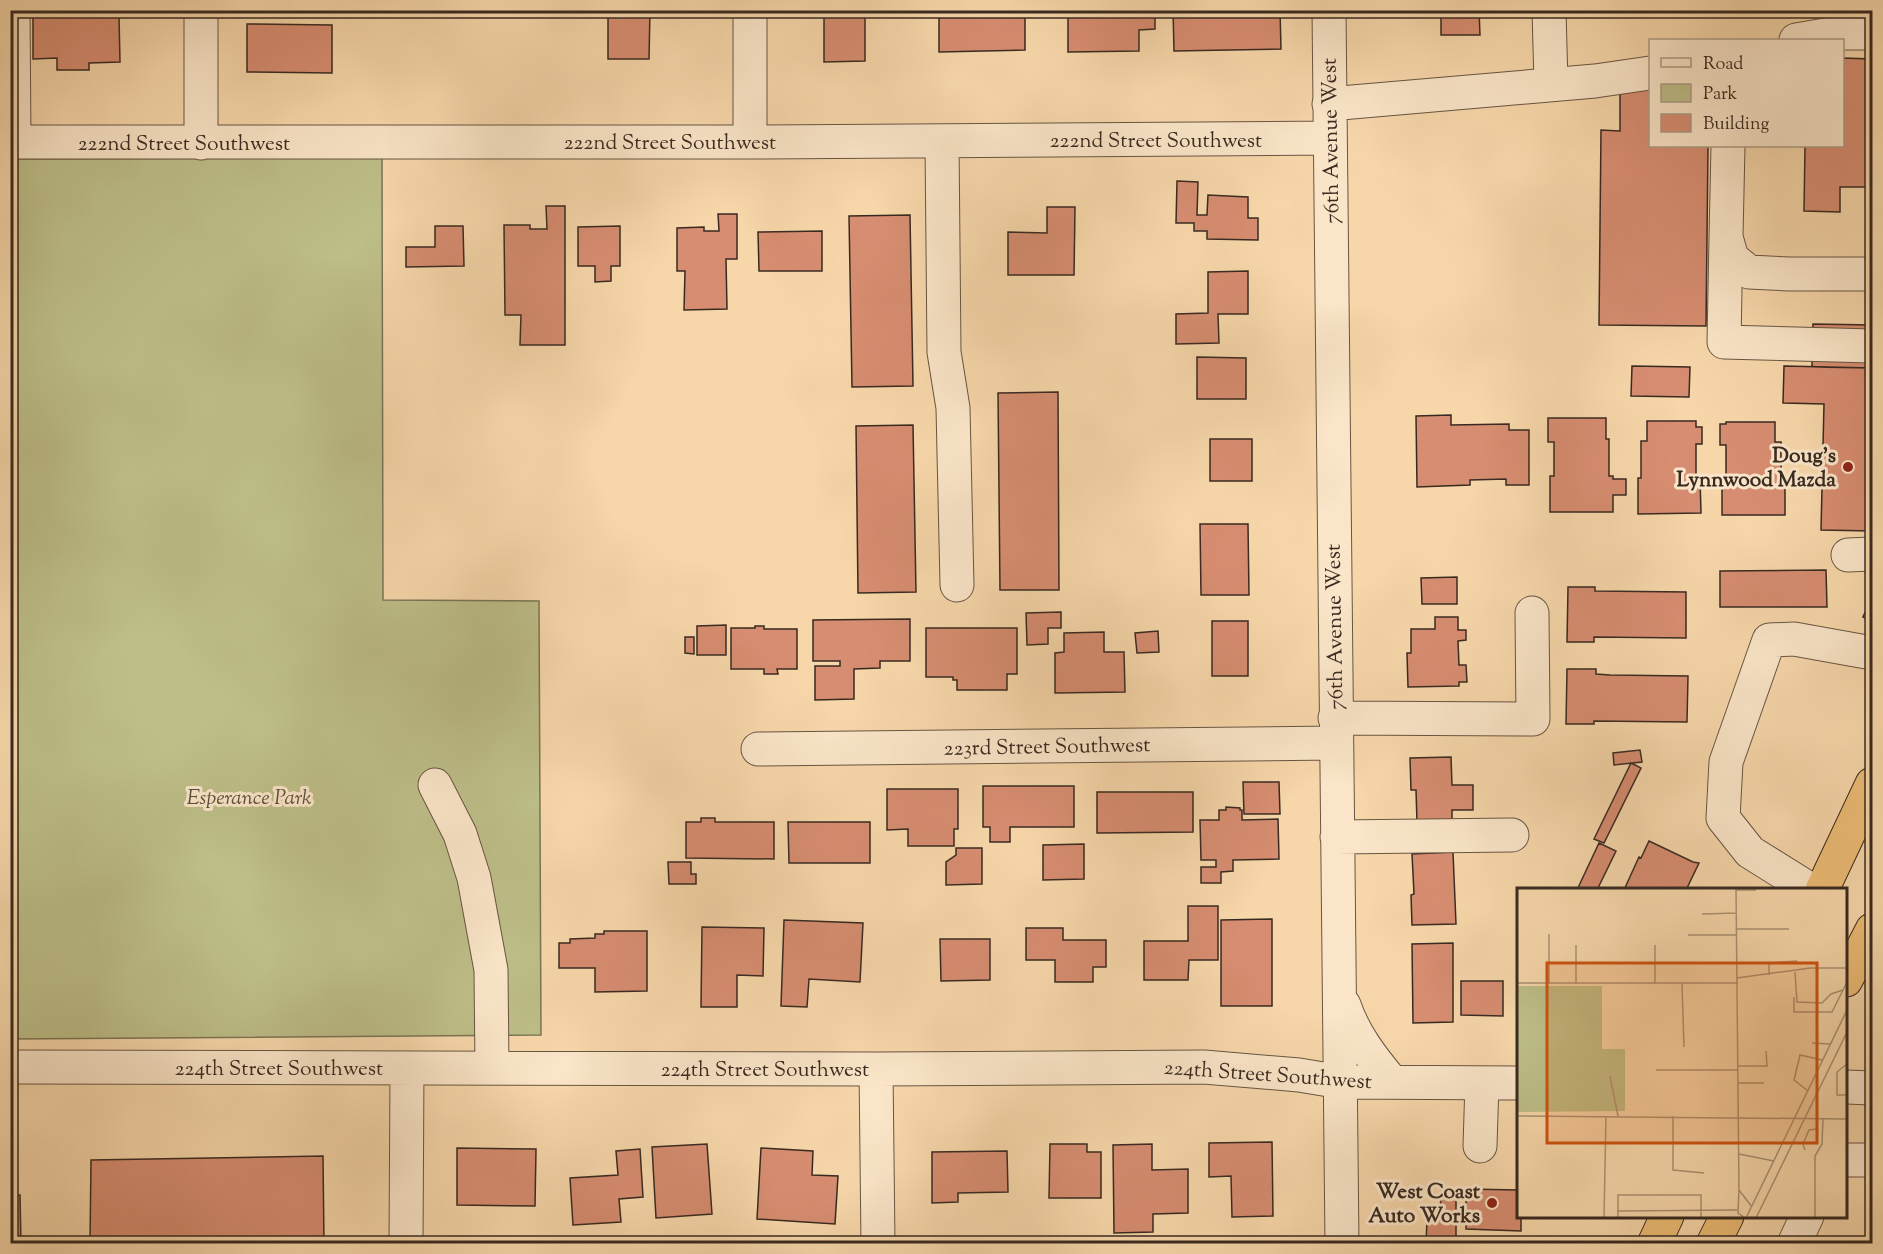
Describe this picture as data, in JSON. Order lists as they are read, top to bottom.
{
  "streets": {
    "street": [
      "222nd Street Southwest",
      "76th Avenue West",
      "223rd Street Southwest",
      "224th Street Southwest"
    ]
  },
  "crossings": [
    ["222nd Street Southwest", "76th Avenue West"],
    ["76th Avenue West", "223rd Street Southwest"],
    ["76th Avenue West", "224th Street Southwest"]
  ],
  "parks": ["Esperance Park"],
  "places": ["Doug's Lynnwood Mazda", "West Coast Auto Works"],
  "legend": ["Road", "Park", "Building"]
}
